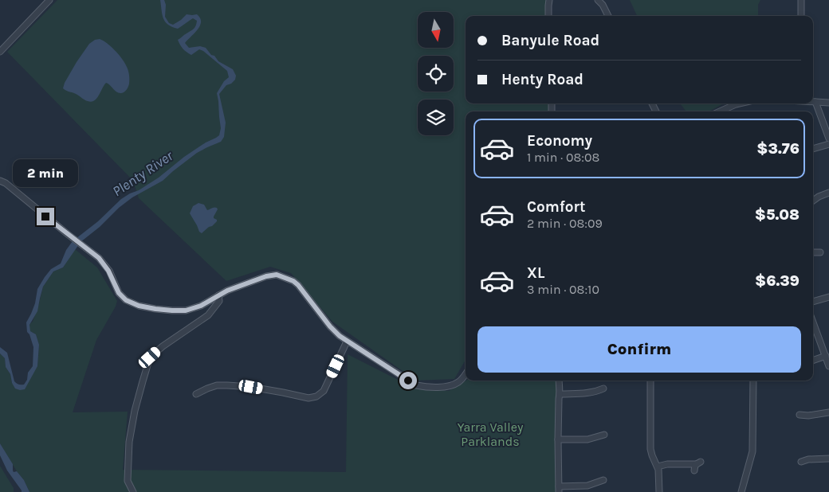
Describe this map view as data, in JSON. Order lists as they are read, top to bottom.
{
  "water": ["Plenty River"],
  "parks": ["Yarra Valley Parklands"],
  "north": "bottom",
  "page": {
    "banner": ["Banyule Road", "Henty Road"],
    "list": [
      {
        "name": "Economy",
        "note": "1 min · 08:08",
        "value": "$3.76"
      },
      {
        "name": "Comfort",
        "note": "2 min · 08:09",
        "value": "$5.08"
      },
      {
        "name": "XL",
        "note": "3 min · 08:10",
        "value": "$6.39"
      }
    ],
    "bubble": "2 min",
    "buttons": "Confirm"
  }
}
